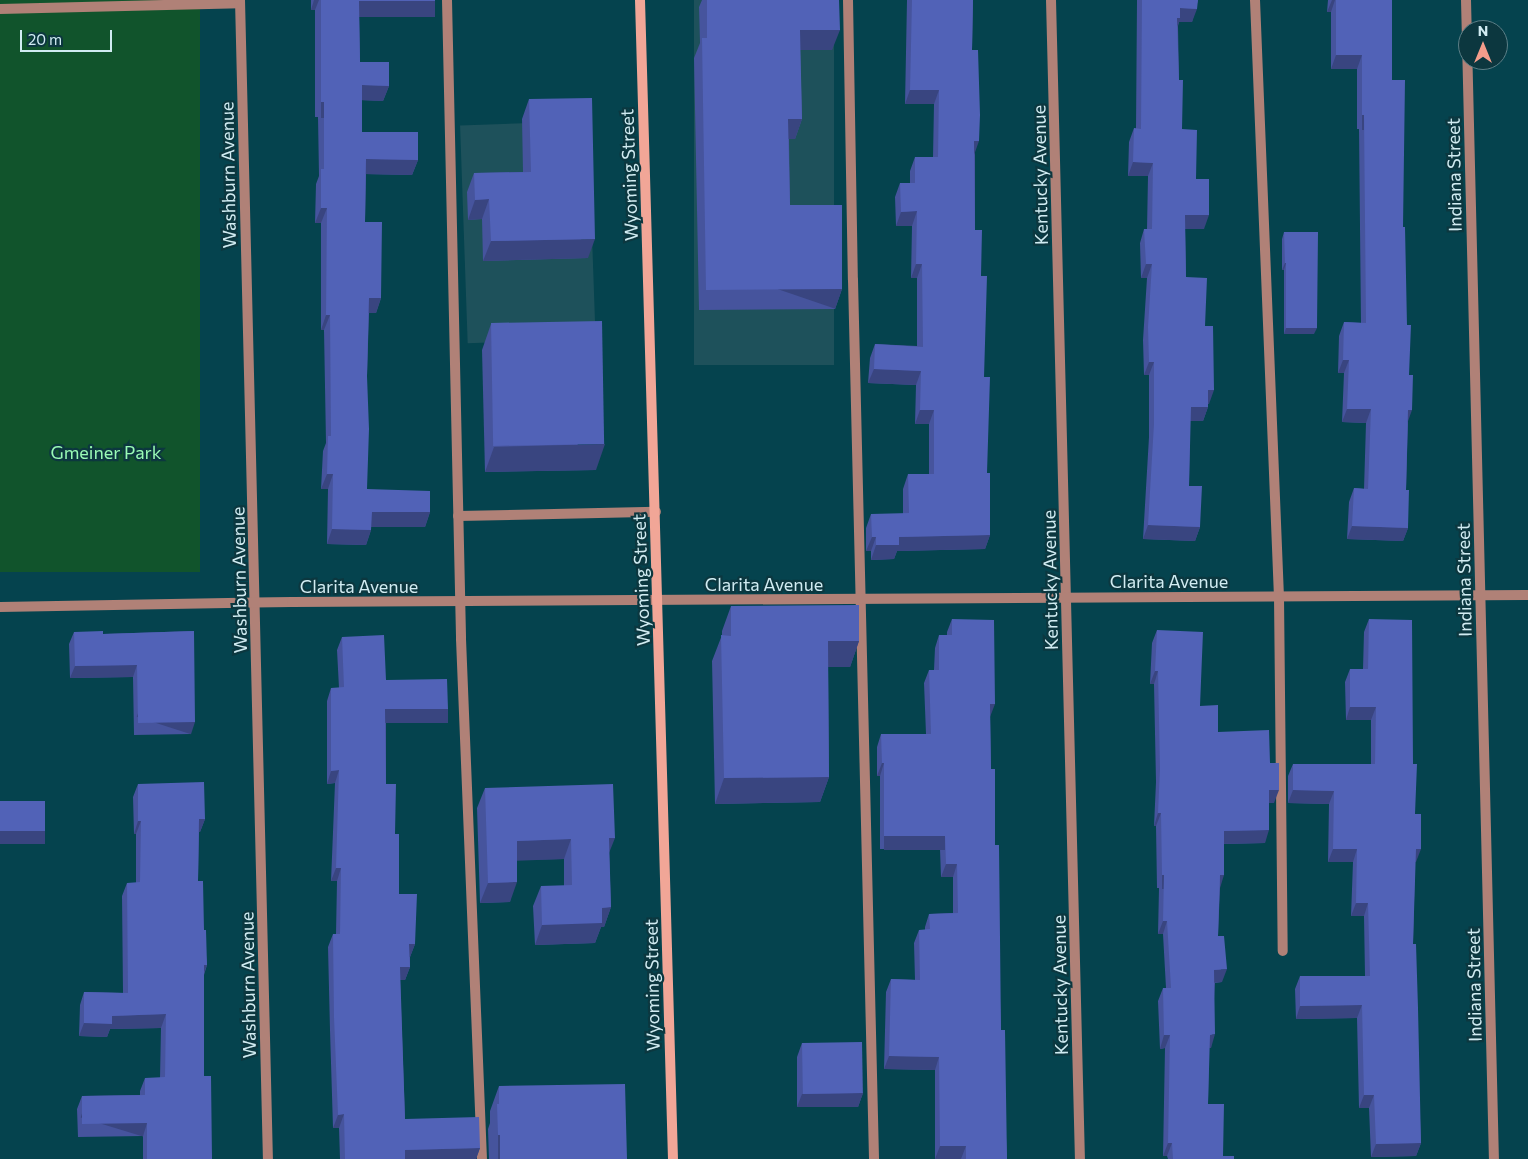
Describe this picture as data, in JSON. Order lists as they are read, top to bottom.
{
  "streets": {
    "street": [
      "Washburn Avenue",
      "Wyoming Street",
      "Kentucky Avenue",
      "Indiana Street",
      "Clarita Avenue"
    ]
  },
  "crossings": [
    ["Washburn Avenue", "Clarita Avenue"],
    ["Wyoming Street", "Clarita Avenue"],
    ["Kentucky Avenue", "Clarita Avenue"],
    ["Indiana Street", "Clarita Avenue"]
  ],
  "parks": ["Gmeiner Park"],
  "scale_bar": "20 m",
  "north": "top"
}
